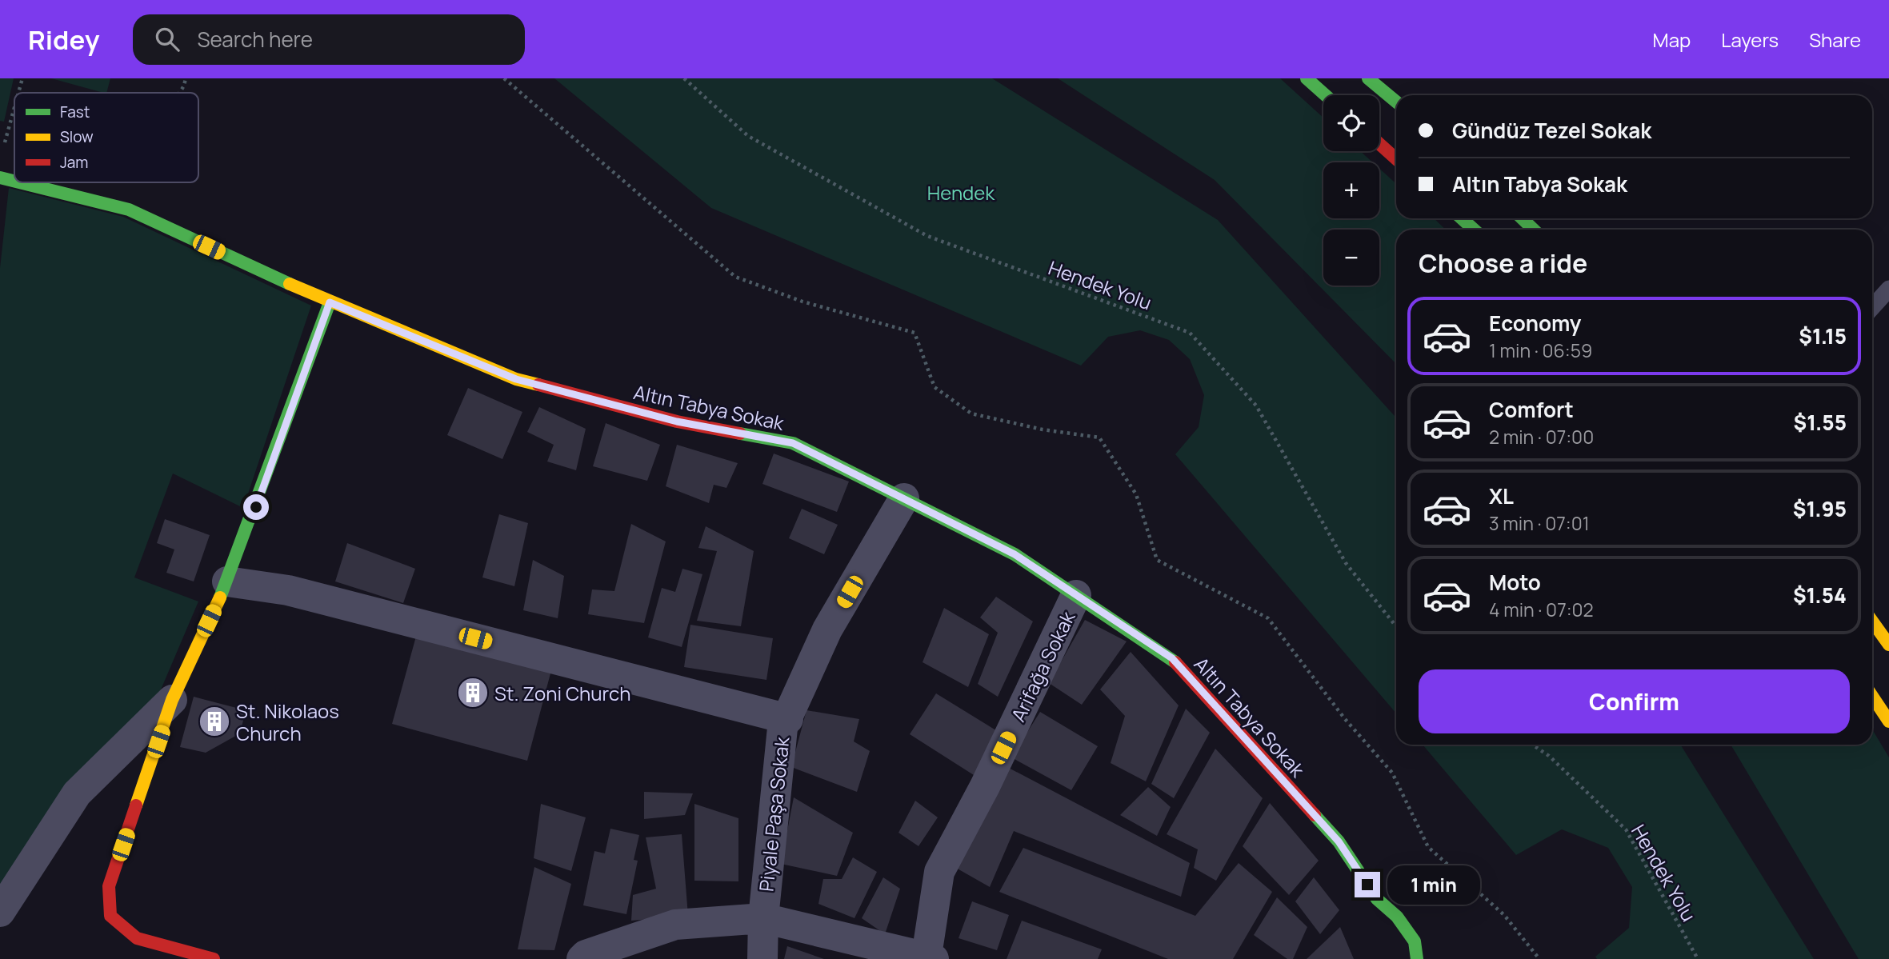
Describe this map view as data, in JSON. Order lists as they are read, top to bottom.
{
  "streets": {
    "street": ["Altın Tabya Sokak", "Arifağa Sokak", "Piyale Paşa Sokak"],
    "path": ["Hendek Yolu"]
  },
  "crossings": [
    ["Altın Tabya Sokak", "Arifağa Sokak"],
    ["Altın Tabya Sokak", "Piyale Paşa Sokak"]
  ],
  "parks": ["Hendek"],
  "places": {
    "building": ["St. Zoni Church", "St. Nikolaos Church"]
  },
  "legend": ["Fast", "Slow", "Jam"],
  "page": {
    "header": "Ridey",
    "search": "Search here",
    "nav": ["Map", "Layers", "Share"],
    "map_buttons": ["+", "−"],
    "banner": ["Gündüz Tezel Sokak", "Altın Tabya Sokak"],
    "heading": "Choose a ride",
    "list": [
      {
        "name": "Economy",
        "note": "1 min · 06:59",
        "value": "$1.15"
      },
      {
        "name": "Comfort",
        "note": "2 min · 07:00",
        "value": "$1.55"
      },
      {
        "name": "XL",
        "note": "3 min · 07:01",
        "value": "$1.95"
      },
      {
        "name": "Moto",
        "note": "4 min · 07:02",
        "value": "$1.54"
      }
    ],
    "buttons": "Confirm",
    "bubble": "1 min"
  }
}
